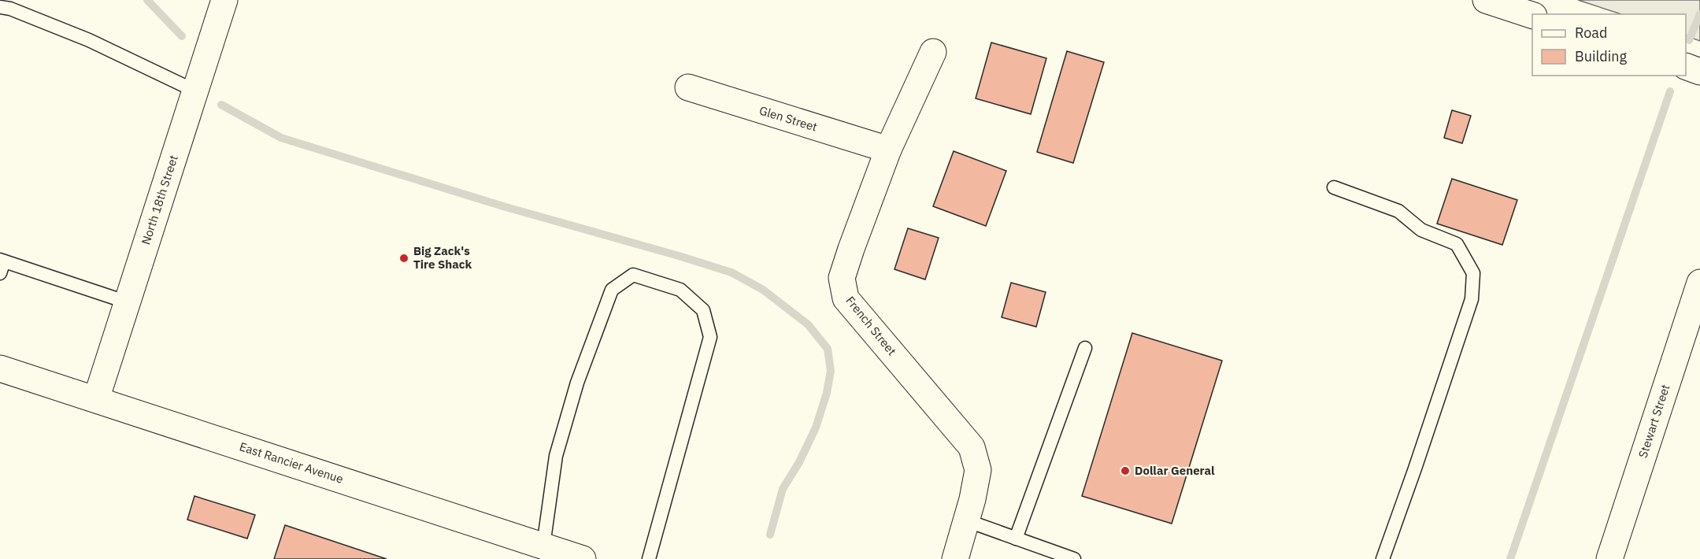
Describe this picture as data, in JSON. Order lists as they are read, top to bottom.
{
  "streets": {
    "street": [
      "Glen Street",
      "North 18th Street",
      "French Street",
      "Stewart Street",
      "East Rancier Avenue"
    ]
  },
  "crossings": [
    ["Glen Street", "French Street"],
    ["North 18th Street", "East Rancier Avenue"]
  ],
  "places": ["Big Zack's Tire Shack", "Dollar General"],
  "legend": ["Road", "Building"]
}
